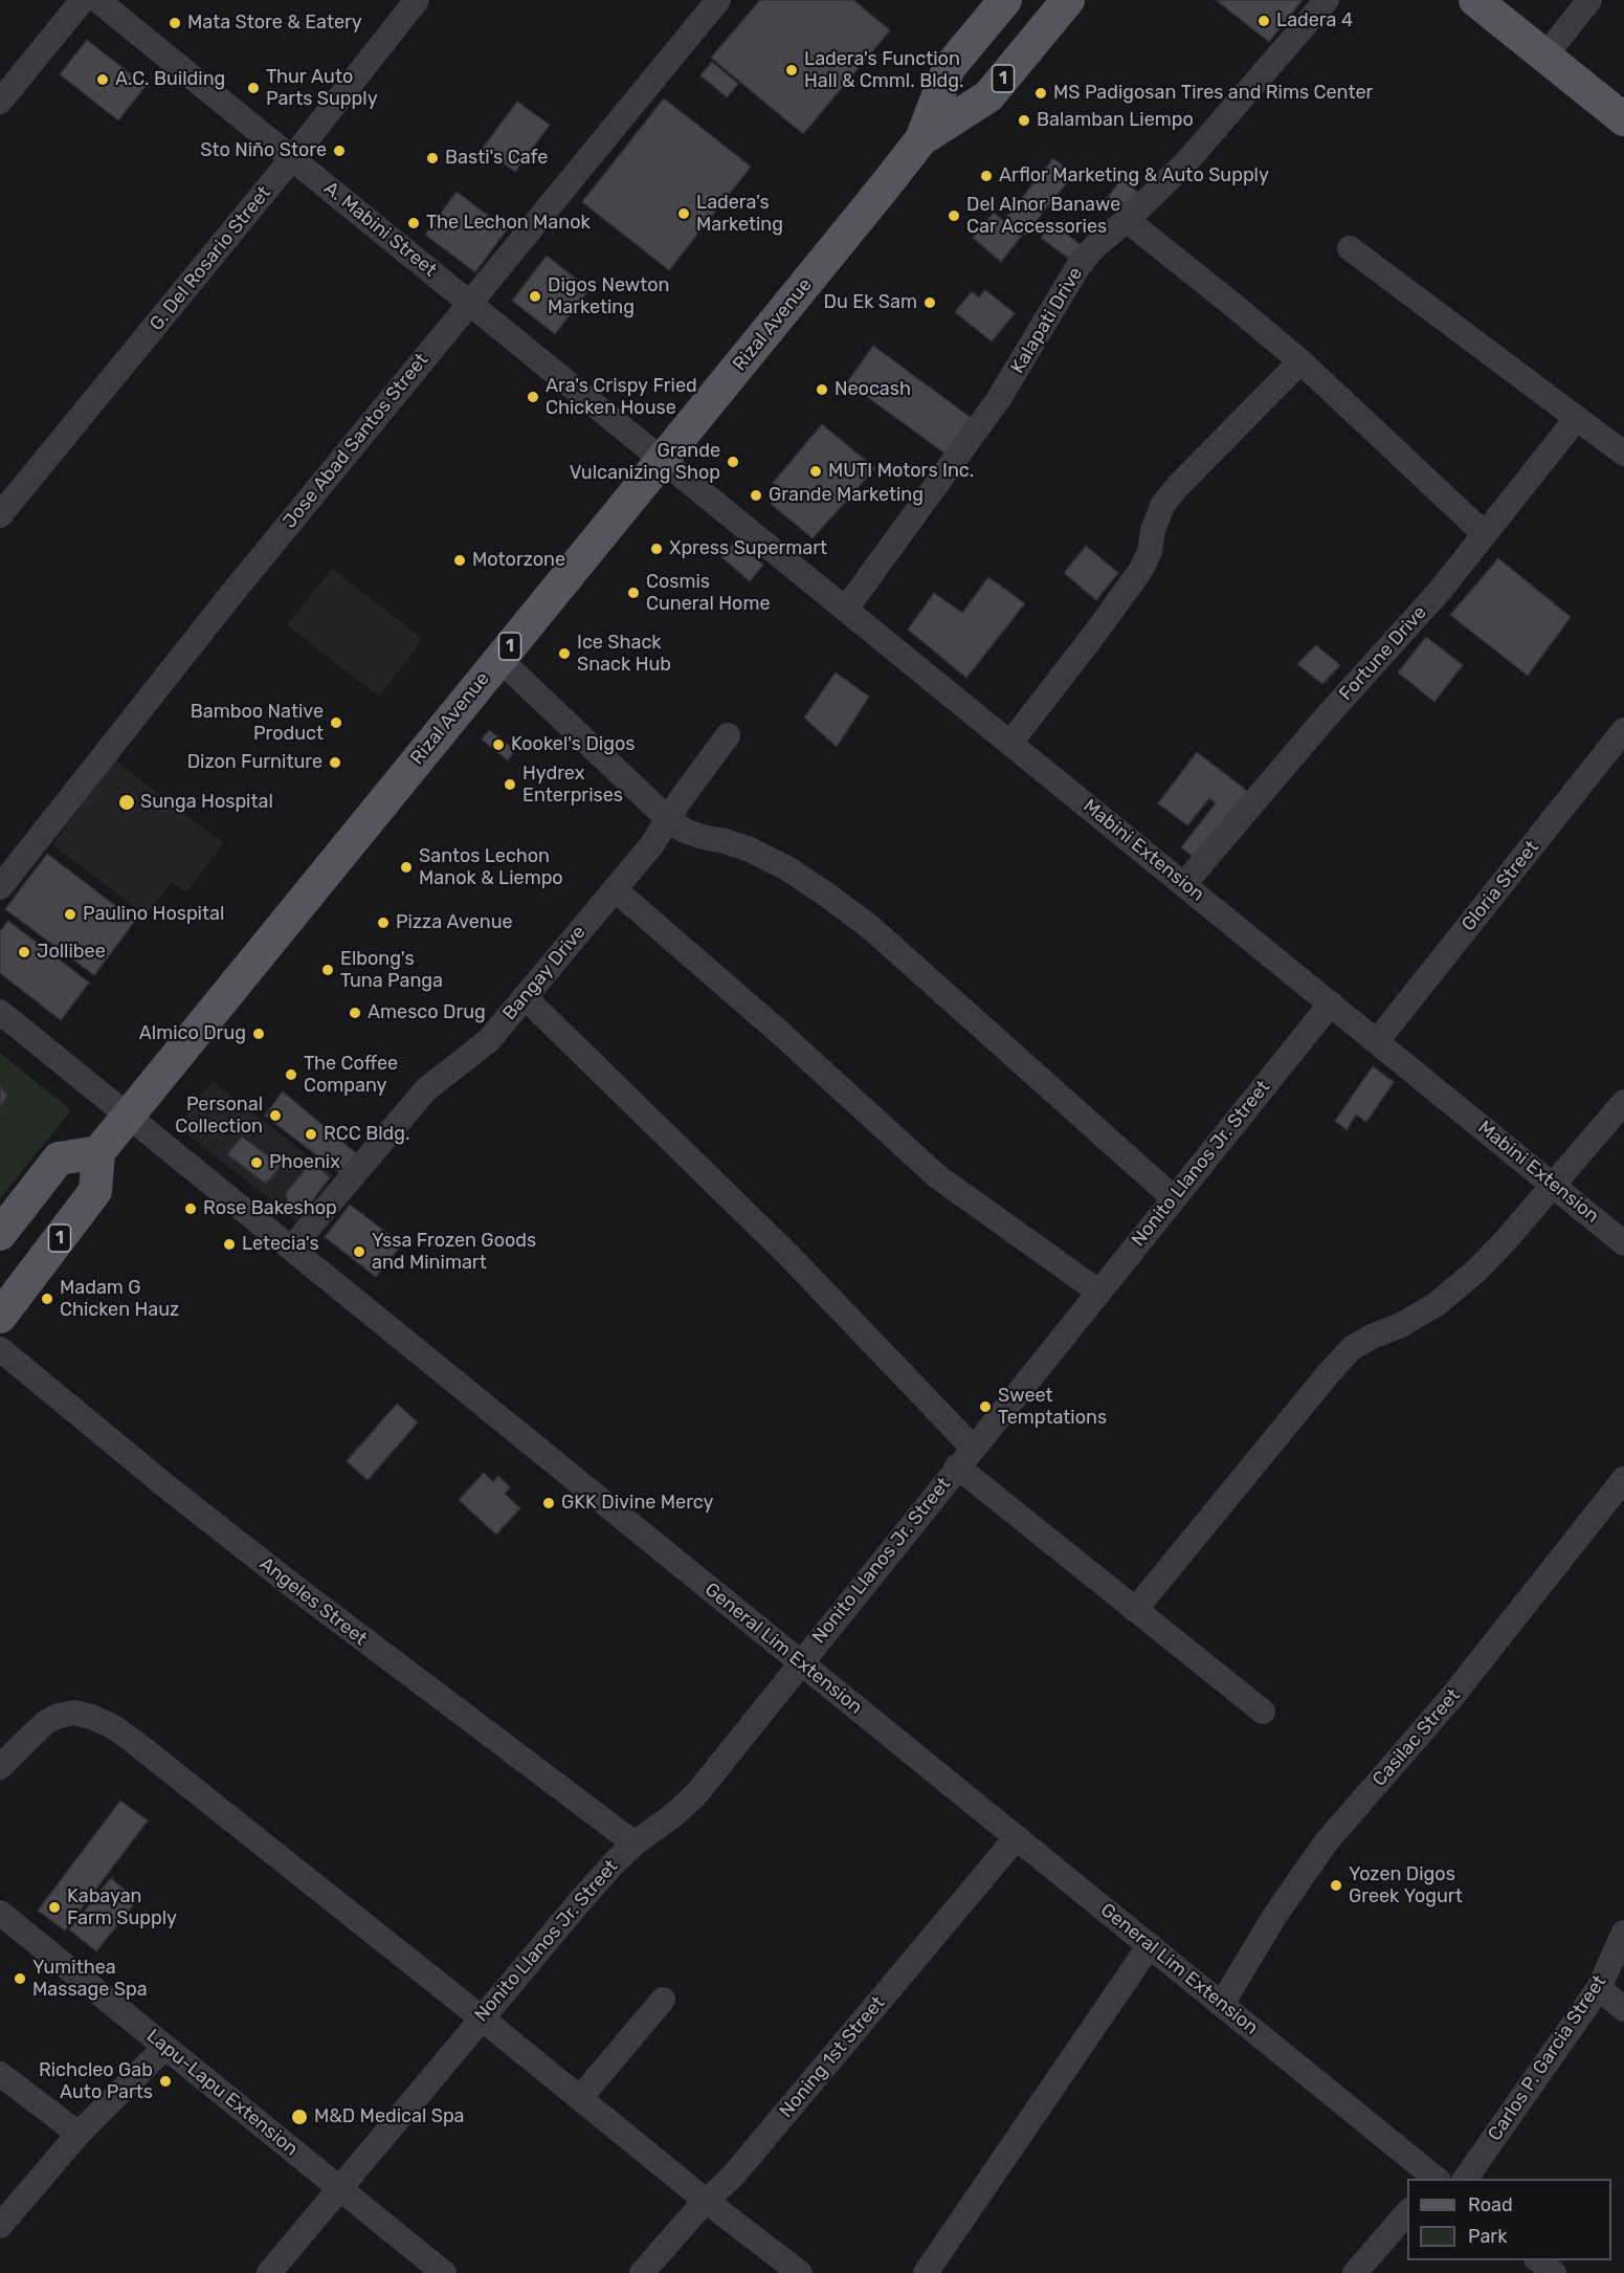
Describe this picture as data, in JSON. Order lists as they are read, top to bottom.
{
  "streets": {
    "main road": ["1", "Rizal Avenue"],
    "street": [
      "A. Mabini Street",
      "G. Del Rosario Street",
      "Kalapati Drive",
      "Jose Abad Santos Street",
      "Fortune Drive",
      "Mabini Extension",
      "Gloria Street",
      "Bangay Drive",
      "Nonito Llanos Jr. Street",
      "Angeles Street",
      "General Lim Extension",
      "Casilac Street",
      "Noning 1st Street",
      "Carlos P. Garcia Street",
      "Lapu-Lapu Extension"
    ]
  },
  "crossings": [
    ["1", "Rizal Avenue"],
    ["A. Mabini Street", "G. Del Rosario Street"],
    ["A. Mabini Street", "Rizal Avenue"],
    ["A. Mabini Street", "Jose Abad Santos Street"],
    ["A. Mabini Street", "Mabini Extension"],
    ["Kalapati Drive", "Mabini Extension"],
    ["Rizal Avenue", "Mabini Extension"],
    ["Rizal Avenue", "General Lim Extension"],
    ["Fortune Drive", "Mabini Extension"],
    ["Mabini Extension", "Gloria Street"],
    ["Mabini Extension", "Nonito Llanos Jr. Street"],
    ["Bangay Drive", "General Lim Extension"],
    ["Nonito Llanos Jr. Street", "Angeles Street"],
    ["Nonito Llanos Jr. Street", "General Lim Extension"],
    ["Nonito Llanos Jr. Street", "Lapu-Lapu Extension"],
    ["General Lim Extension", "Casilac Street"],
    ["General Lim Extension", "Noning 1st Street"]
  ],
  "places": [
    "Ladera 4",
    "Mata Store & Eatery",
    "Ladera's Function Hall & Cmml. Bldg.",
    "A.C. Building",
    "Thur Auto Parts Supply",
    "MS Padigosan Tires and Rims Center",
    "Balamban Liempo",
    "Sto Niño Store",
    "Basti's Cafe",
    "Arflor Marketing & Auto Supply",
    "Ladera’s Marketing",
    "Del Alnor Banawe Car Accessories",
    "The Lechon Manok",
    "Digos Newton Marketing",
    "Du Ek Sam",
    "Neocash",
    "Ara's Crispy Fried Chicken House",
    "Grande Vulcanizing Shop",
    "MUTI Motors Inc.",
    "Grande Marketing",
    "Xpress Supermart",
    "Motorzone",
    "Cosmis Cuneral Home",
    "Ice Shack Snack Hub",
    "Bamboo Native Product",
    "Kookel's Digos",
    "Dizon Furniture",
    "Hydrex Enterprises",
    "Sunga Hospital",
    "Santos Lechon Manok & Liempo",
    "Paulino Hospital",
    "Pizza Avenue",
    "Jollibee",
    "Elbong's Tuna Panga",
    "Amesco Drug",
    "Almico Drug",
    "The Coffee Company",
    "Personal Collection",
    "RCC Bldg.",
    "Phoenix",
    "Rose Bakeshop",
    "Letecia's",
    "Yssa Frozen Goods and Minimart",
    "Madam G Chicken Hauz",
    "Sweet Temptations",
    "GKK Divine Mercy",
    "Yozen Digos Greek Yogurt",
    "Kabayan Farm Supply",
    "Yumithea Massage Spa",
    "Richcleo Gab Auto Parts",
    "M&D Medical Spa"
  ],
  "legend": ["Road", "Park"]
}
